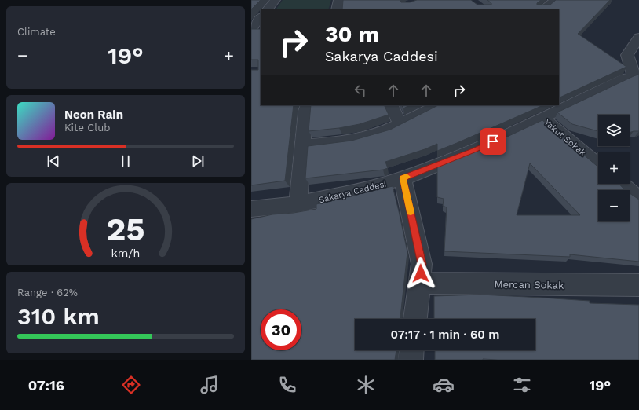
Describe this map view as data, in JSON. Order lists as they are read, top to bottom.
{
  "streets": {
    "street": ["Yakut Sokak", "Sakarya Caddesi", "Mercan Sokak"]
  },
  "crossings": [
    ["Yakut Sokak", "Sakarya Caddesi"]
  ],
  "page": {
    "tile": [
      "Climate",
      ["Range · 62%", "310 km"]
    ],
    "turn": ["30 m", "Sakarya Caddesi"],
    "heat": ["−", "19°", "+"],
    "song": ["Neon Rain", "Kite Club"],
    "map_buttons": ["+", "−"],
    "limit": "30",
    "trip": "07:17 · 1 min · 60 m",
    "tabs": ["07:16", "19°"],
    "gauge": ["25", "km/h"]
  }
}
